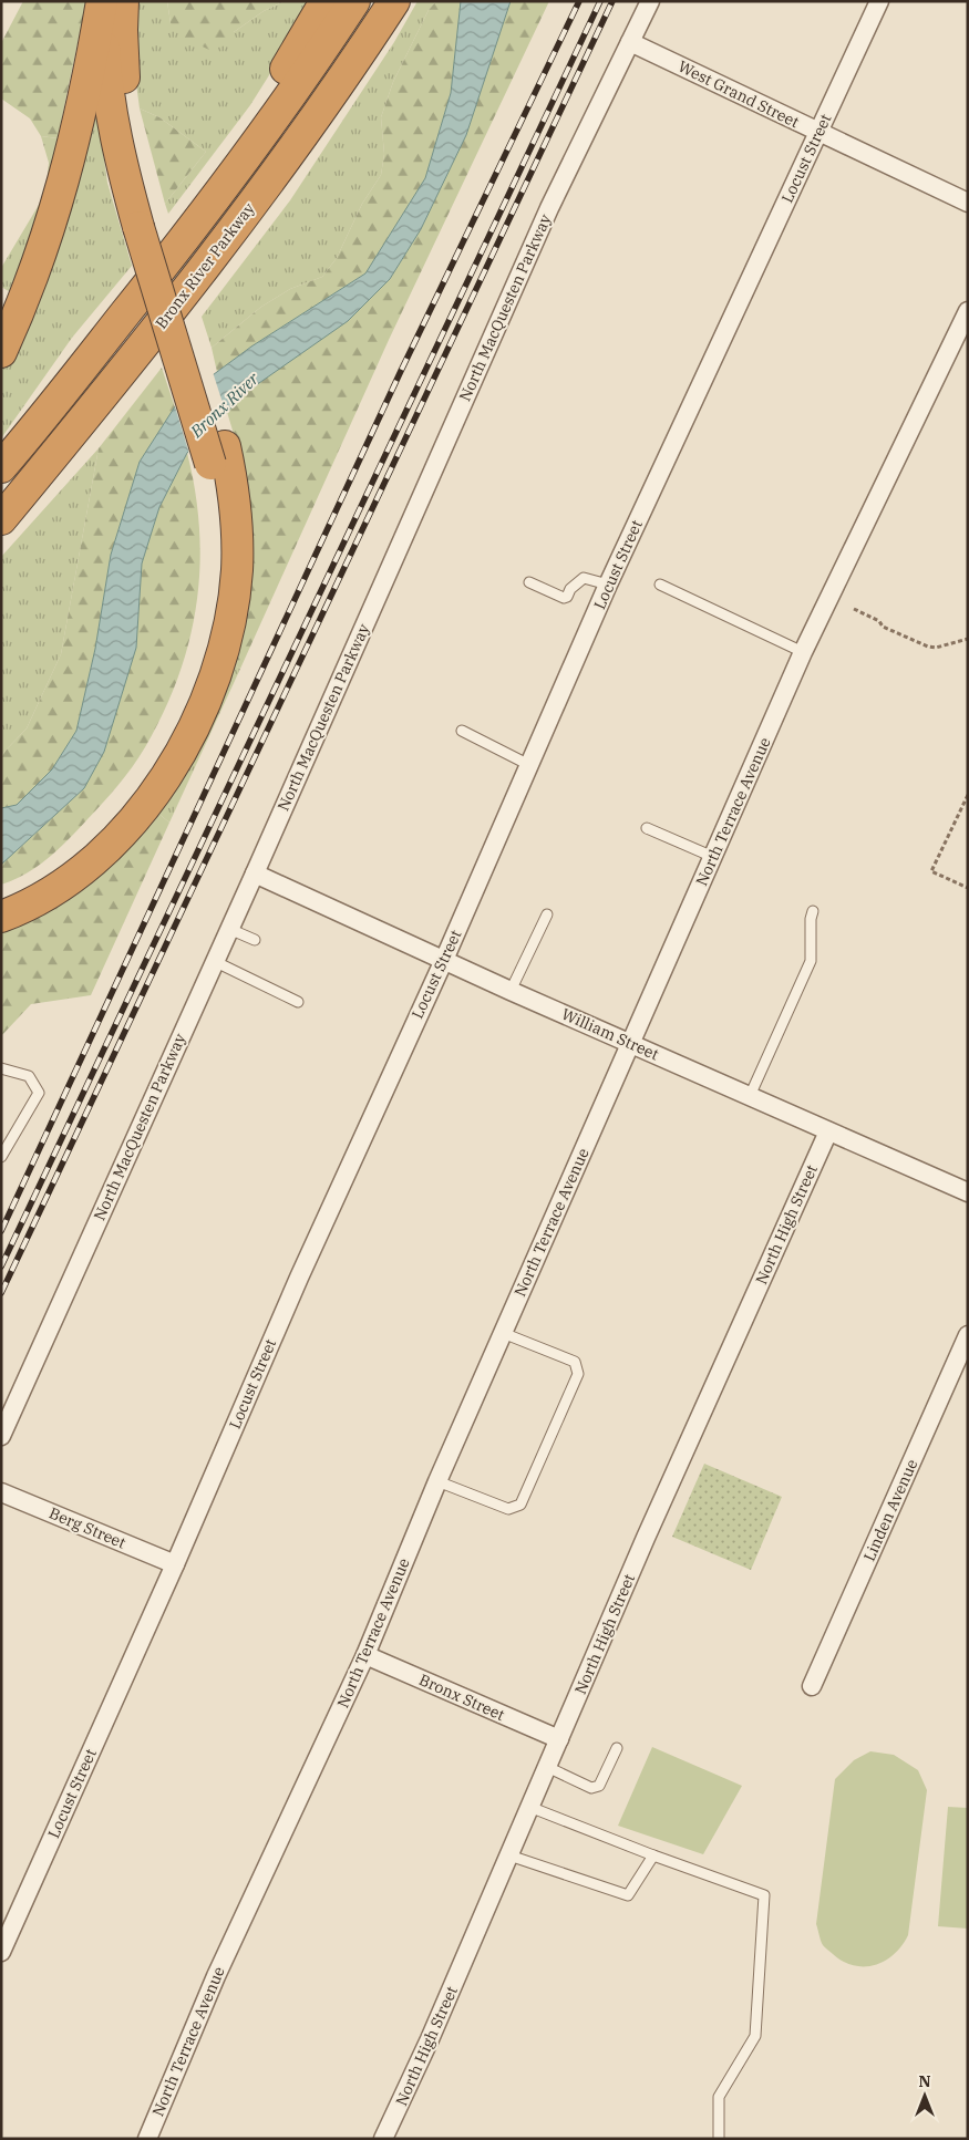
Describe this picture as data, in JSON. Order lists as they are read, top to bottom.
{
  "streets": {
    "highway": ["Bronx River Parkway"],
    "street": [
      "West Grand Street",
      "Locust Street",
      "North MacQuesten Parkway",
      "North Terrace Avenue",
      "William Street",
      "North High Street",
      "Linden Avenue",
      "Berg Street",
      "Bronx Street"
    ]
  },
  "crossings": [
    ["West Grand Street", "Locust Street"],
    ["West Grand Street", "North MacQuesten Parkway"],
    ["Locust Street", "William Street"],
    ["Locust Street", "Berg Street"],
    ["North MacQuesten Parkway", "William Street"],
    ["North Terrace Avenue", "William Street"],
    ["North Terrace Avenue", "Bronx Street"],
    ["William Street", "North High Street"],
    ["North High Street", "Bronx Street"]
  ],
  "water": ["Bronx River"],
  "north": "top"
}
